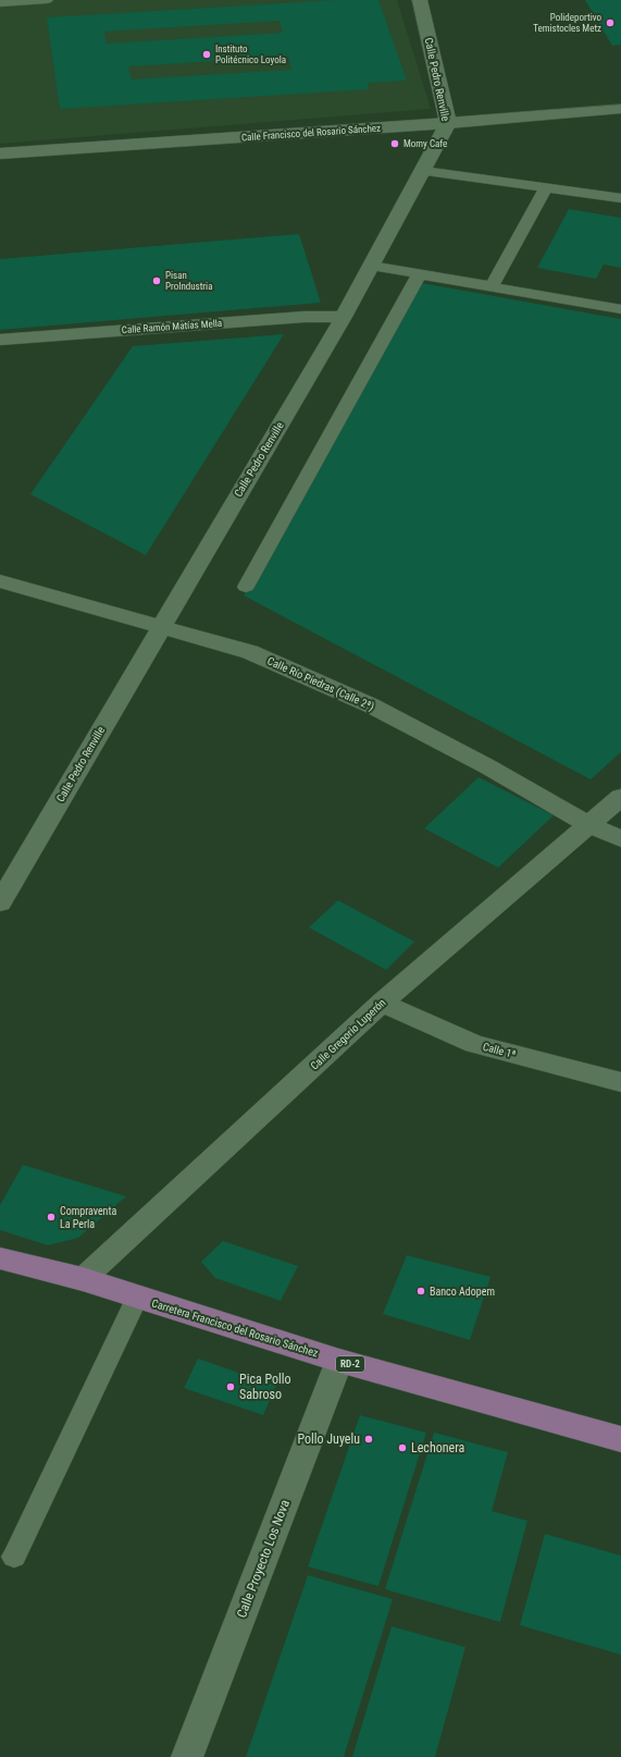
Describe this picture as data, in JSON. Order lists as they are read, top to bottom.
{
  "streets": {
    "main road": ["Carretera Francisco del Rosario Sánchez", "RD-2"],
    "street": [
      "Calle Pedro Renville",
      "Calle Francisco del Rosario Sánchez",
      "Calle Ramón Matías Mella",
      "Calle Río Piedras (Calle 2ª)",
      "Calle Gregorio Luperón",
      "Calle 1ª",
      "Calle Proyecto Los Nova"
    ]
  },
  "crossings": [
    ["Calle Pedro Renville", "Calle Francisco del Rosario Sánchez"],
    ["Calle Pedro Renville", "Calle Ramón Matías Mella"],
    ["Calle Pedro Renville", "Calle Río Piedras (Calle 2ª)"],
    ["Calle Río Piedras (Calle 2ª)", "Calle Gregorio Luperón"],
    ["Calle Gregorio Luperón", "Calle 1ª"],
    ["Calle Gregorio Luperón", "Carretera Francisco del Rosario Sánchez"],
    ["Carretera Francisco del Rosario Sánchez", "Calle Proyecto Los Nova"]
  ],
  "places": [
    "Polideportivo Temistocles Metz",
    "Instituto Politécnico Loyola",
    "Momy Cafe",
    "Pisan ProIndustria",
    "Compraventa La Perla",
    "Banco Adopem",
    "Pica Pollo Sabroso",
    "Pollo Juyelu",
    "Lechonera"
  ]
}
